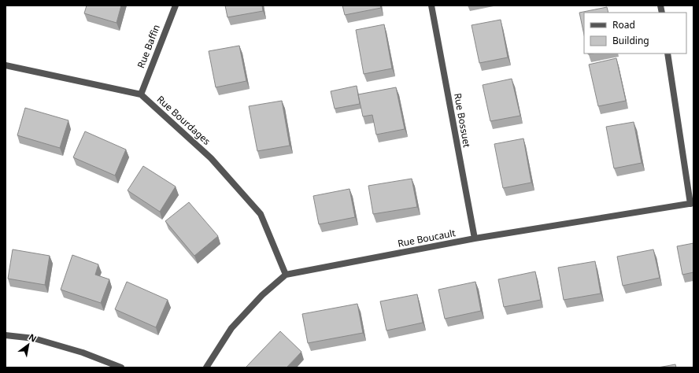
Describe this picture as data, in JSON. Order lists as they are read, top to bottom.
{
  "streets": {
    "street": [
      "Rue Baffin",
      "Rue Bourdages",
      "Rue Bossuet",
      "Rue Boucault"
    ]
  },
  "crossings": [
    ["Rue Baffin", "Rue Bourdages"],
    ["Rue Bourdages", "Rue Boucault"],
    ["Rue Bossuet", "Rue Boucault"]
  ],
  "legend": ["Road", "Building"],
  "north": "top right"
}
